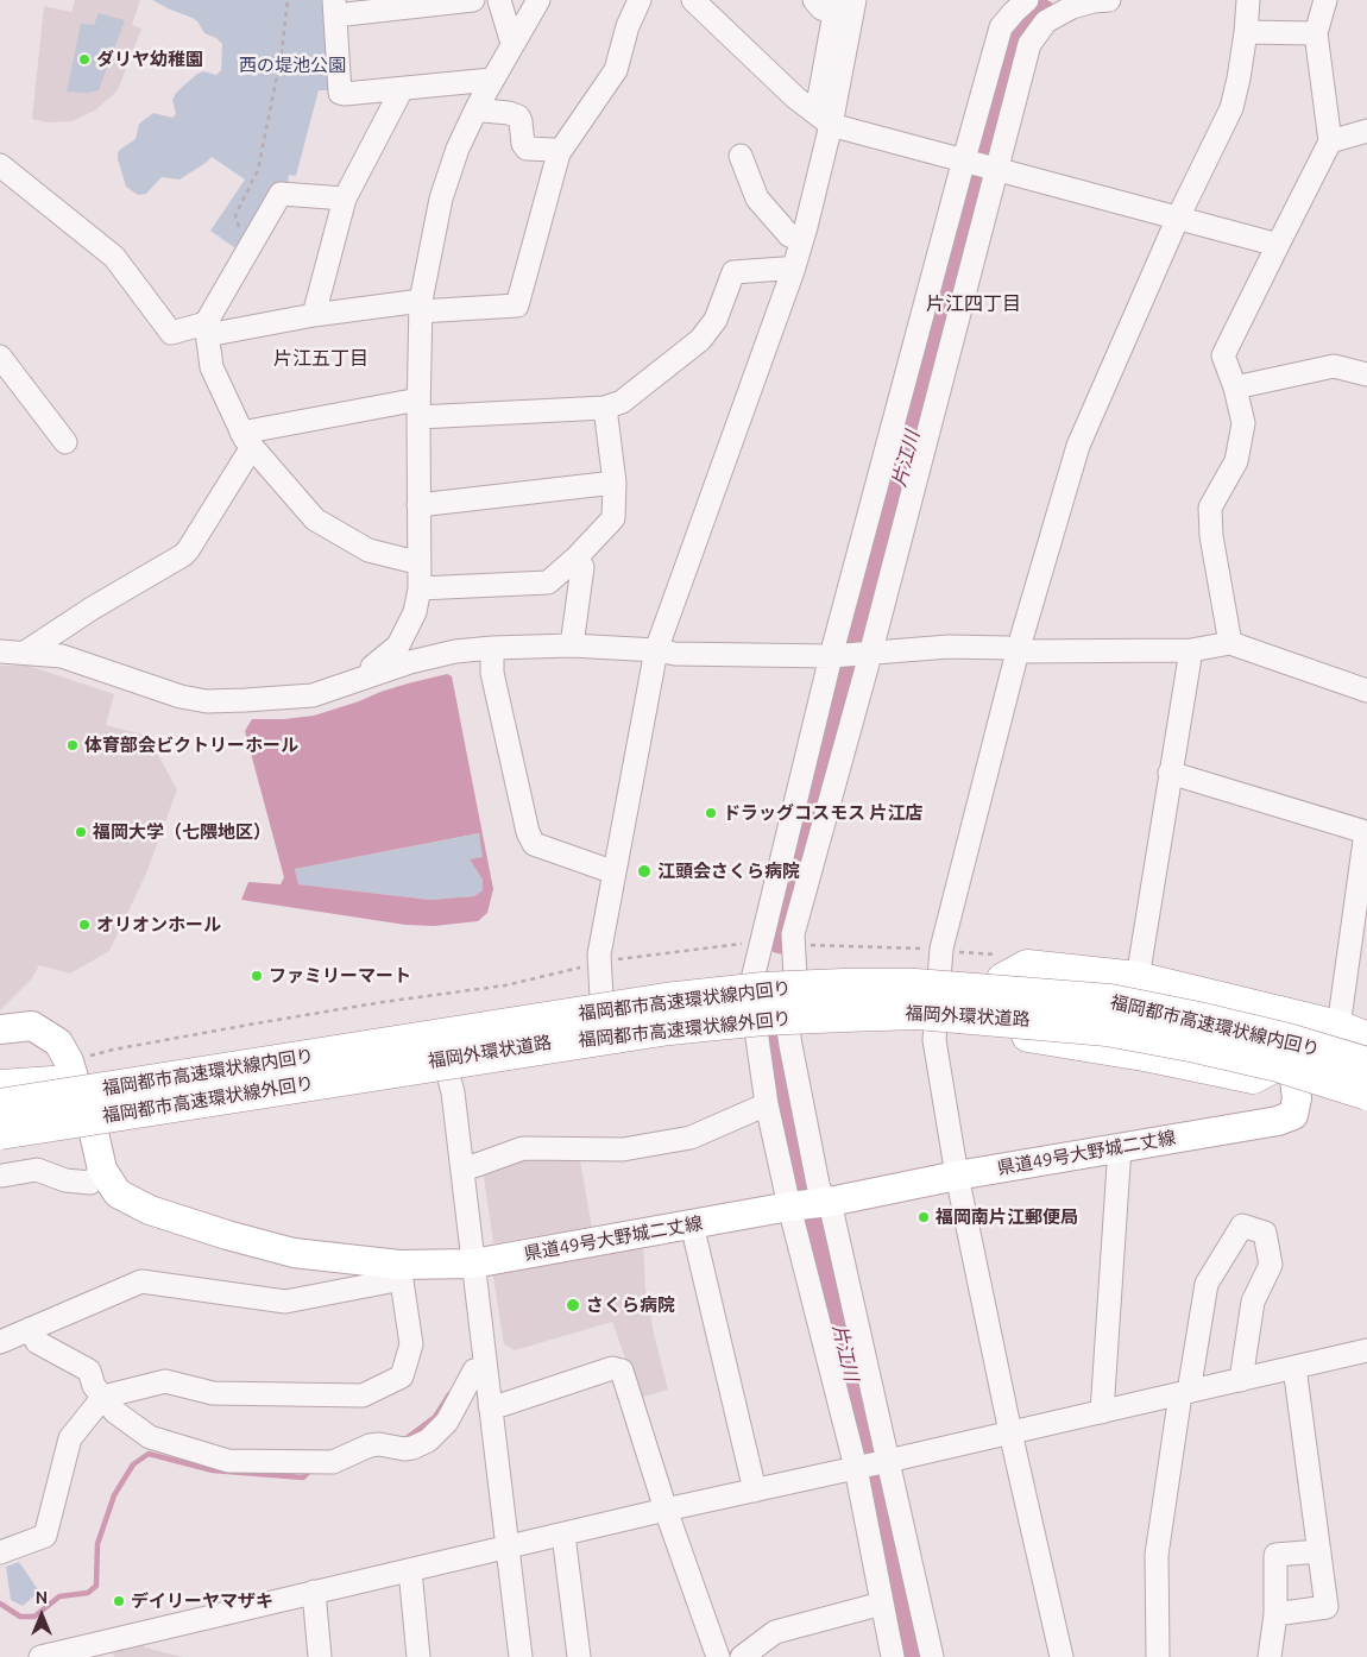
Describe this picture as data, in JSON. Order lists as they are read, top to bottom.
{
  "streets": {
    "highway": ["福岡都市高速環状線内回り", "福岡外環状道路", "福岡都市高速環状線外回り"],
    "main road": ["県道49号大野城二丈線"]
  },
  "crossings": [
    ["福岡外環状道路", "福岡都市高速環状線外回り"],
    ["福岡外環状道路", "県道49号大野城二丈線"]
  ],
  "districts": ["片江四丁目", "片江五丁目"],
  "water": ["片江川"],
  "parks": ["西の堤池公園"],
  "places": [
    "ダリヤ幼稚園",
    "体育部会ビクトリーホール",
    "ドラッグコスモス 片江店",
    "福岡大学（七隈地区）",
    "江頭会さくら病院",
    "オリオンホール",
    "ファミリーマート",
    "福岡南片江郵便局",
    "さくら病院",
    "デイリーヤマザキ"
  ],
  "north": "top"
}
